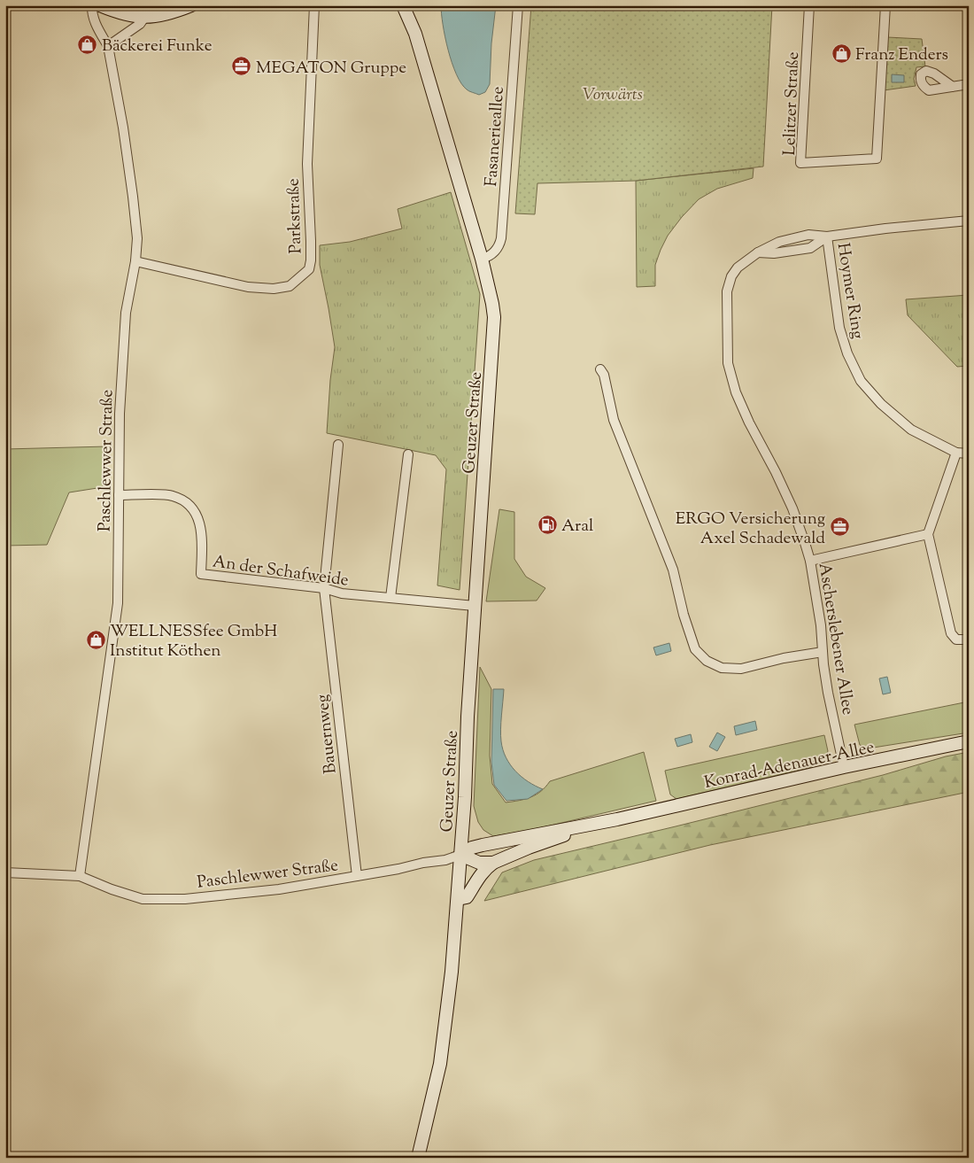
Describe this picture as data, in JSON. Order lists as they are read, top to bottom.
{
  "streets": {
    "main road": ["Geuzer Straße", "Konrad-Adenauer-Allee"],
    "street": [
      "Lelitzer Straße",
      "Fasanerieallee",
      "Parkstraße",
      "Hoymer Ring",
      "Paschlewwer Straße",
      "An der Schafweide",
      "Ascherslebener Allee",
      "Bauernweg"
    ]
  },
  "crossings": [
    ["Fasanerieallee", "Geuzer Straße"],
    ["Parkstraße", "Paschlewwer Straße"],
    ["Hoymer Ring", "Ascherslebener Allee"],
    ["Geuzer Straße", "Paschlewwer Straße"],
    ["Geuzer Straße", "An der Schafweide"],
    ["Geuzer Straße", "Konrad-Adenauer-Allee"],
    ["Paschlewwer Straße", "An der Schafweide"],
    ["Paschlewwer Straße", "Bauernweg"],
    ["Paschlewwer Straße", "Konrad-Adenauer-Allee"],
    ["An der Schafweide", "Bauernweg"],
    ["Ascherslebener Allee", "Konrad-Adenauer-Allee"]
  ],
  "parks": ["Vorwärts"],
  "places": {
    "shop": ["Bäckerei Funke", "Franz Enders", "WELLNESSfee GmbH Institut Köthen"],
    "office": ["MEGATON Gruppe", "ERGO Versicherung Axel Schadewald"],
    "fuel station": ["Aral"]
  }
}
